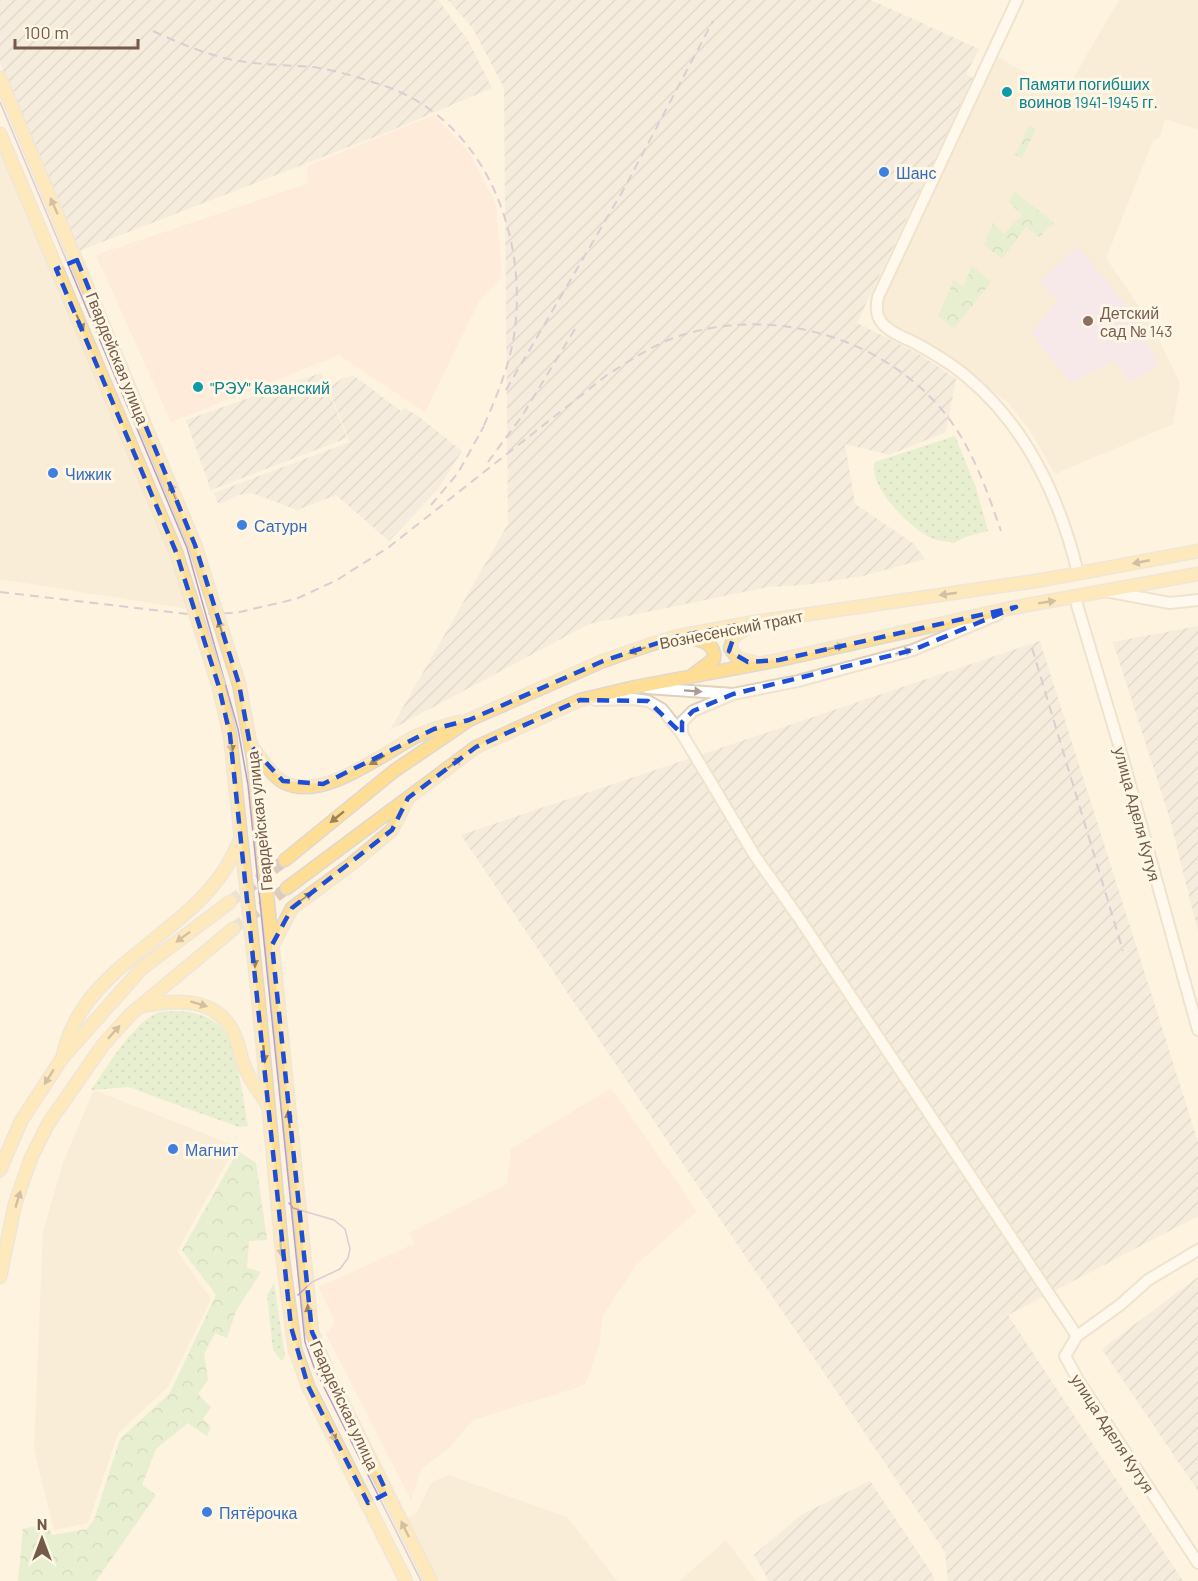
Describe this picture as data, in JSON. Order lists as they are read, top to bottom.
{
  "streets": {
    "main road": ["Гвардейская улица", "Вознесенский тракт"],
    "street": ["улица Аделя Кутуя"]
  },
  "places": [
    "Памяти погибших воинов 1941-1945 гг.",
    "Шанс",
    "Детский сад № 143",
    "\"РЭУ\" Казанский",
    "Чижик",
    "Сатурн",
    "Магнит",
    "Пятёрочка"
  ],
  "scale_bar": "100 m",
  "north": "top"
}
